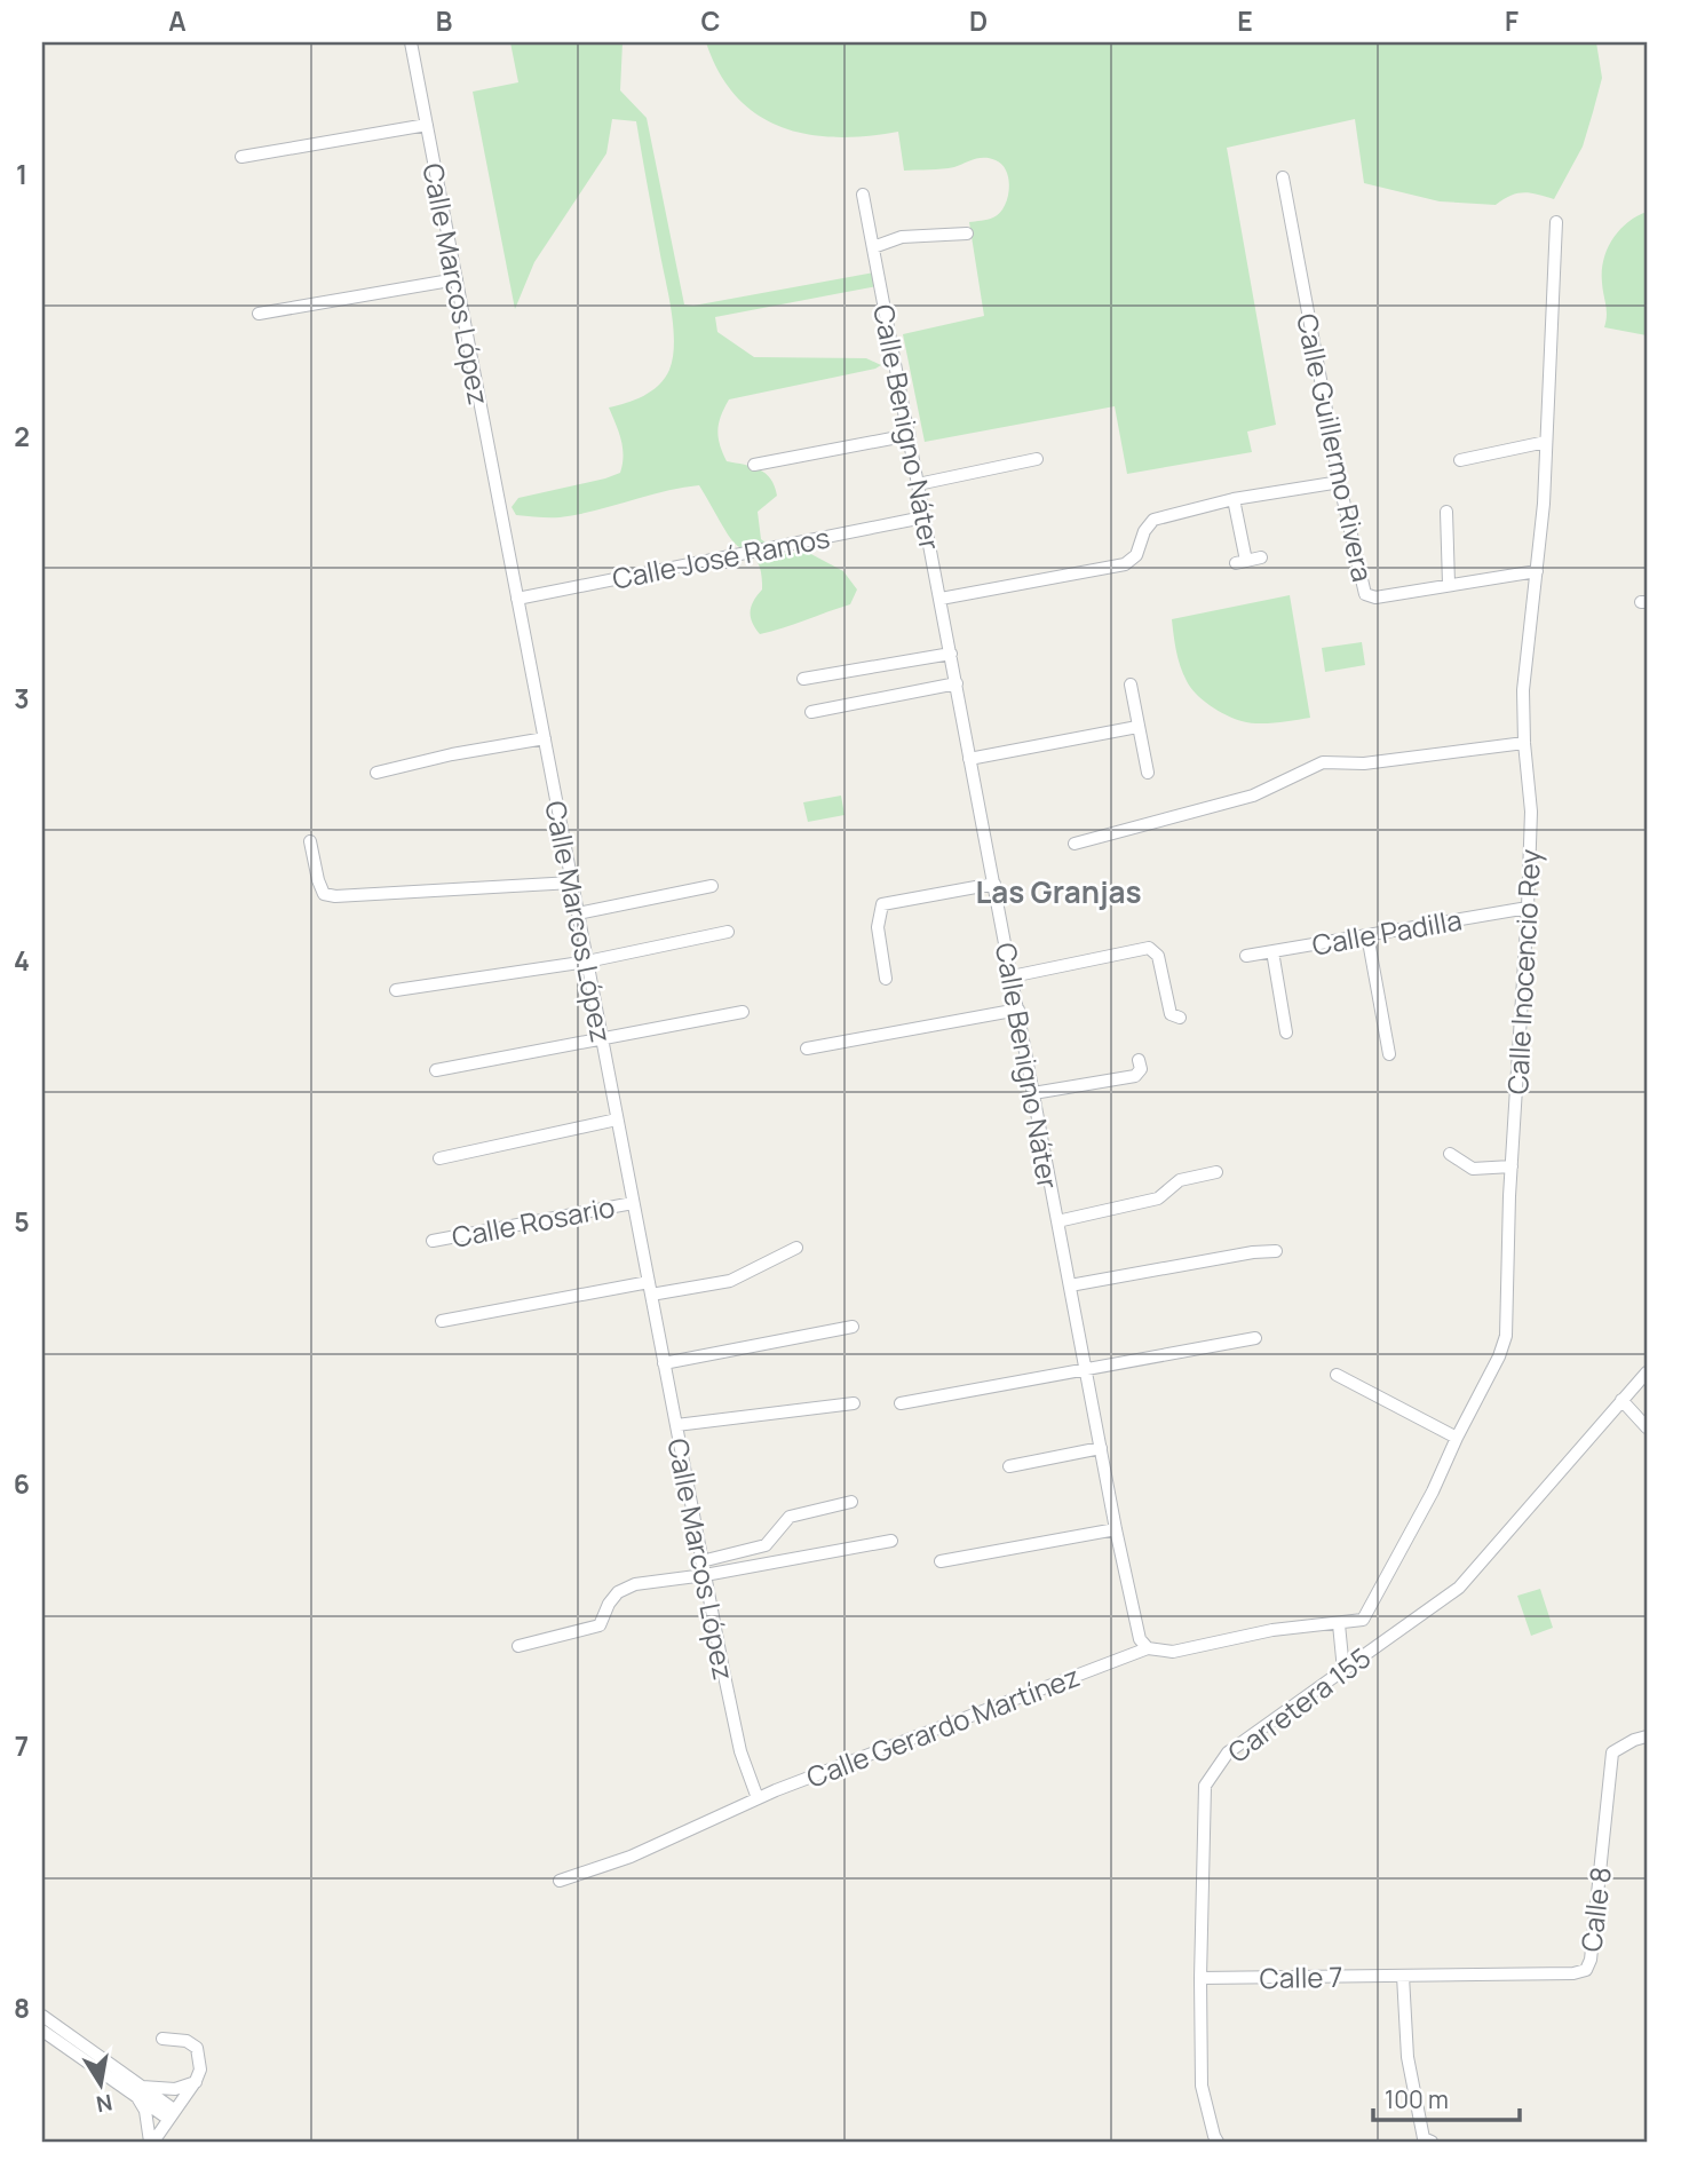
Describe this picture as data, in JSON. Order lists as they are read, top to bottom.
{
  "streets": {
    "street": [
      "Calle Marcos López",
      "Calle Benigno Náter",
      "Calle Guillermo Rivera",
      "Calle José Ramos",
      "Calle Padilla",
      "Calle Inocencio Rey",
      "Calle Rosario",
      "Carretera 155",
      "Calle Gerardo Martínez",
      "Calle 8",
      "Calle 7"
    ]
  },
  "crossings": [
    ["Calle Marcos López", "Calle José Ramos"],
    ["Calle Marcos López", "Calle Rosario"],
    ["Calle Marcos López", "Calle Gerardo Martínez"],
    ["Calle Benigno Náter", "Calle José Ramos"],
    ["Calle Benigno Náter", "Calle Gerardo Martínez"],
    ["Calle Guillermo Rivera", "Calle Inocencio Rey"],
    ["Calle Padilla", "Calle Inocencio Rey"],
    ["Calle Inocencio Rey", "Calle Gerardo Martínez"],
    ["Carretera 155", "Calle 7"],
    ["Calle 8", "Calle 7"]
  ],
  "districts": ["Las Granjas"],
  "scale_bar": "100 m",
  "north": "bottom",
  "grid": {
    "columns": [
      "A",
      "B",
      "C",
      "D",
      "E",
      "F"
    ],
    "rows": [
      "1",
      "2",
      "3",
      "4",
      "5",
      "6",
      "7",
      "8"
    ]
  }
}
